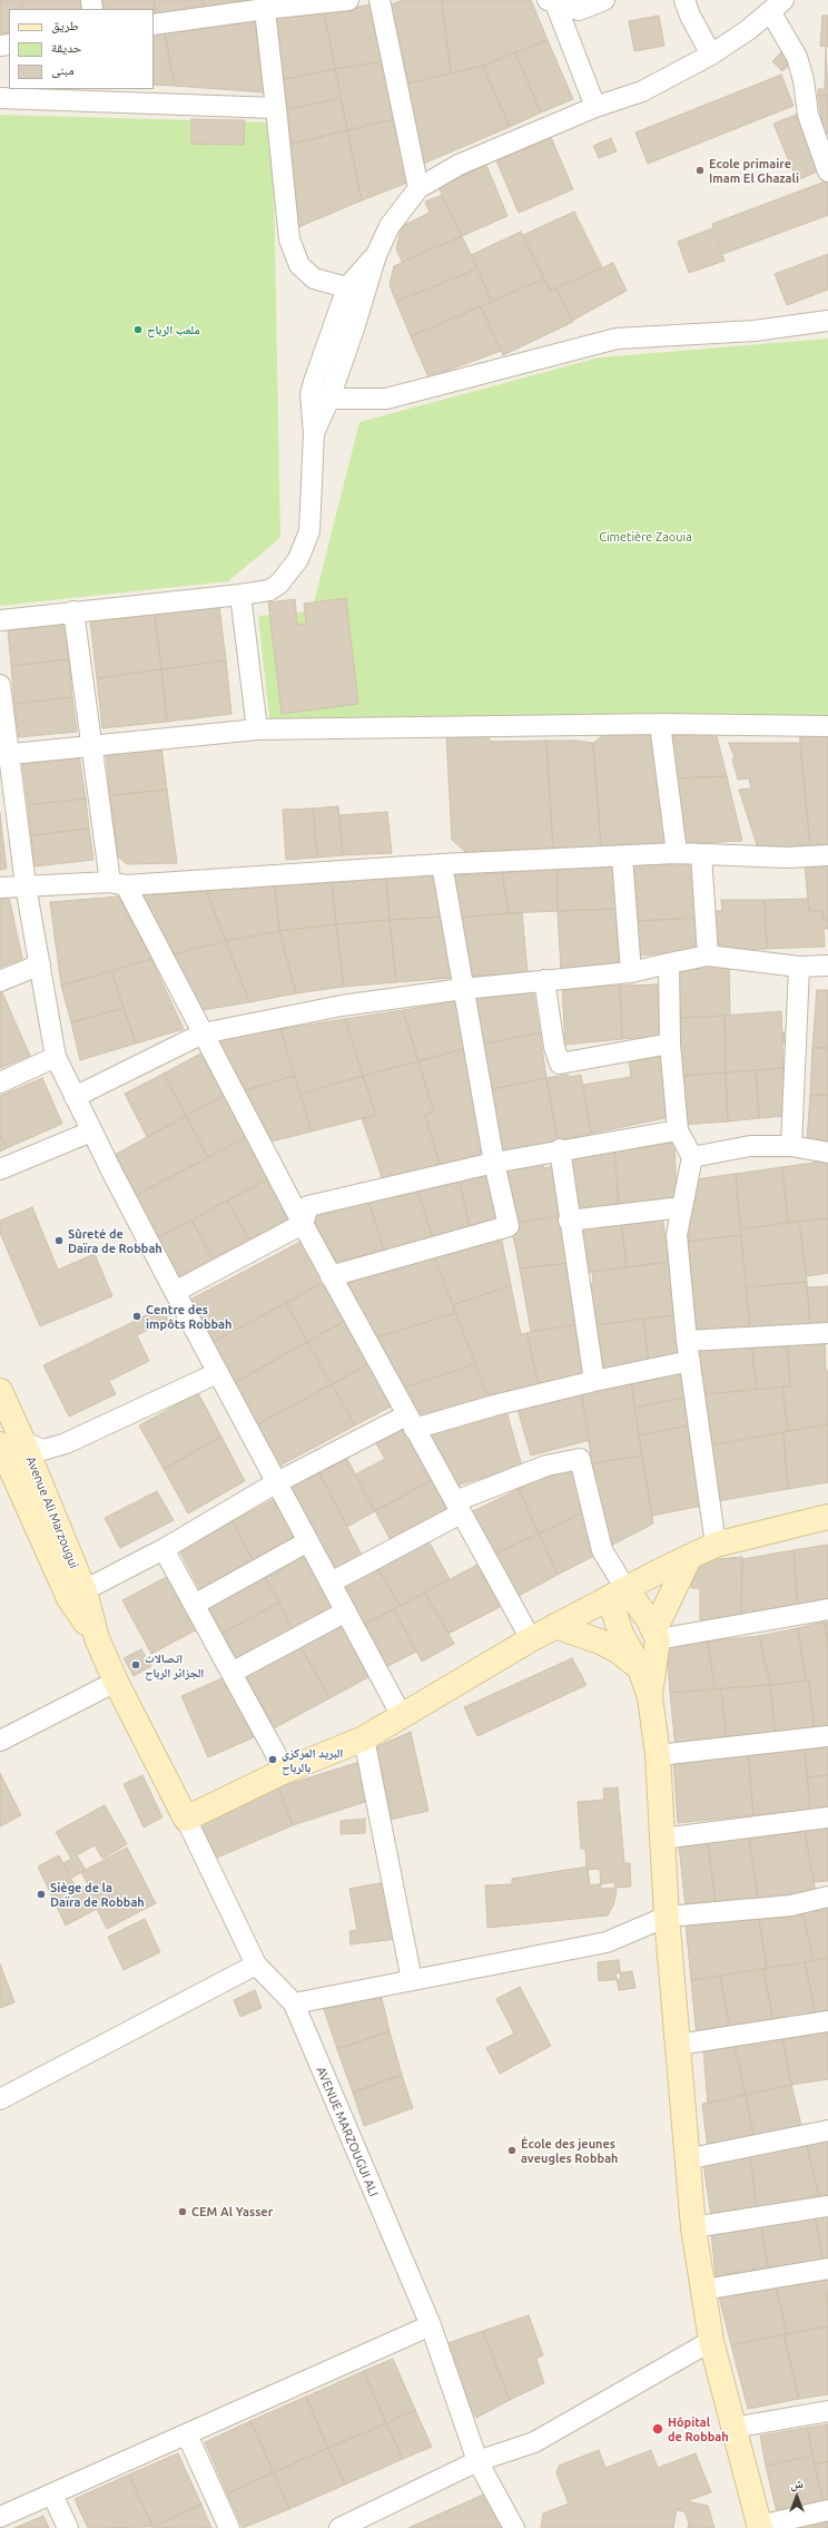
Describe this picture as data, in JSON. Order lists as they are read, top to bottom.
{
  "streets": {
    "main road": ["Avenue Ali Marzougui"],
    "street": ["AVENUE MARZOUGUI ALI"]
  },
  "crossings": [
    ["Avenue Ali Marzougui", "AVENUE MARZOUGUI ALI"]
  ],
  "parks": ["Cimetière Zaouia"],
  "places": [
    "Ecole primaire Imam El Ghazali",
    "ملعب الرباح",
    "Sûreté de Daïra de Robbah",
    "Centre des impôts Robbah",
    "اتصالات الجزائر الرباح",
    "البريد المركزي بالرباح",
    "Siège de la Daïra de Robbah",
    "École des jeunes aveugles Robbah",
    "CEM Al Yasser",
    "Hôpital de Robbah"
  ],
  "legend": ["طريق", "حديقة", "مبنى"],
  "north": "top"
}
